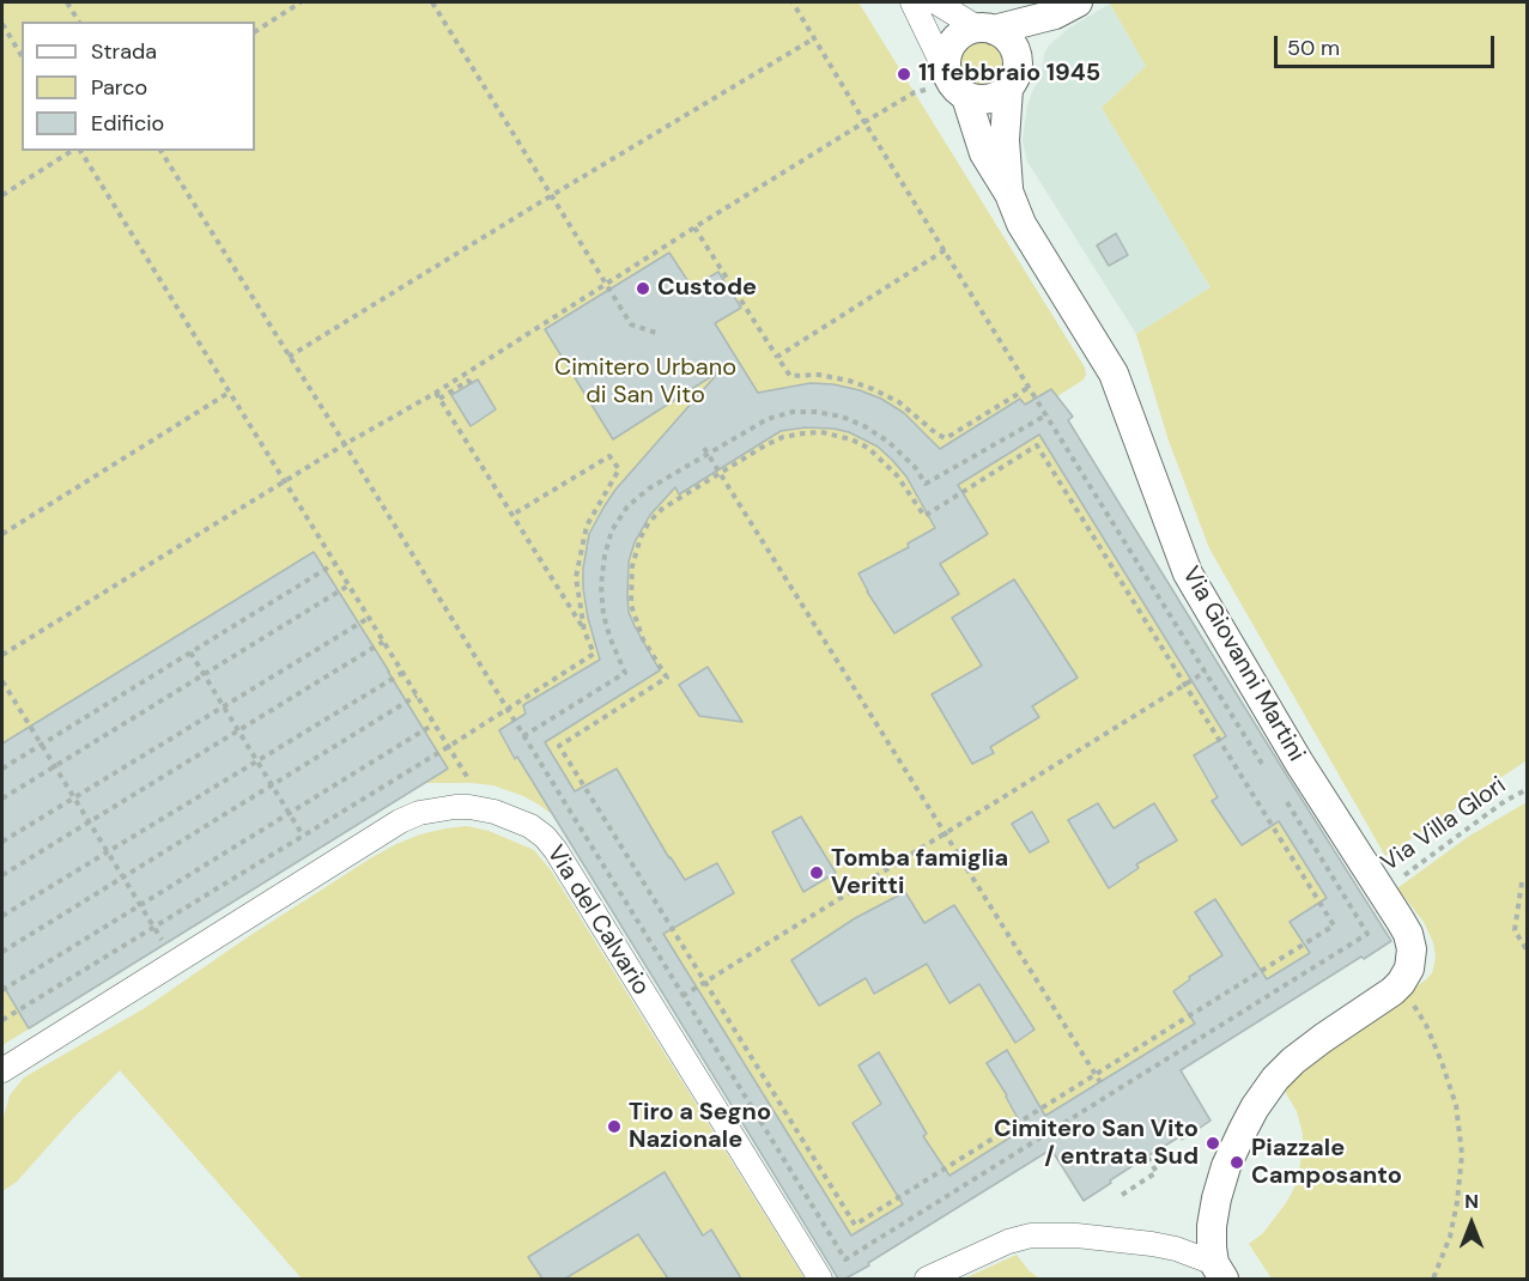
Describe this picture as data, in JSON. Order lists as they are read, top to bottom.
{
  "streets": {
    "street": ["Via Giovanni Martini", "Via del Calvario"],
    "path": ["Via Villa Glori"]
  },
  "crossings": [
    ["Via Giovanni Martini", "Via Villa Glori"]
  ],
  "parks": ["Cimitero Urbano di San Vito"],
  "places": [
    "11 febbraio 1945",
    "Custode",
    "Tomba famiglia Veritti",
    "Tiro a Segno Nazionale",
    "Cimitero San Vito / entrata Sud",
    "Piazzale Camposanto"
  ],
  "legend": ["Strada", "Parco", "Edificio"],
  "scale_bar": "50 m",
  "north": "top"
}
